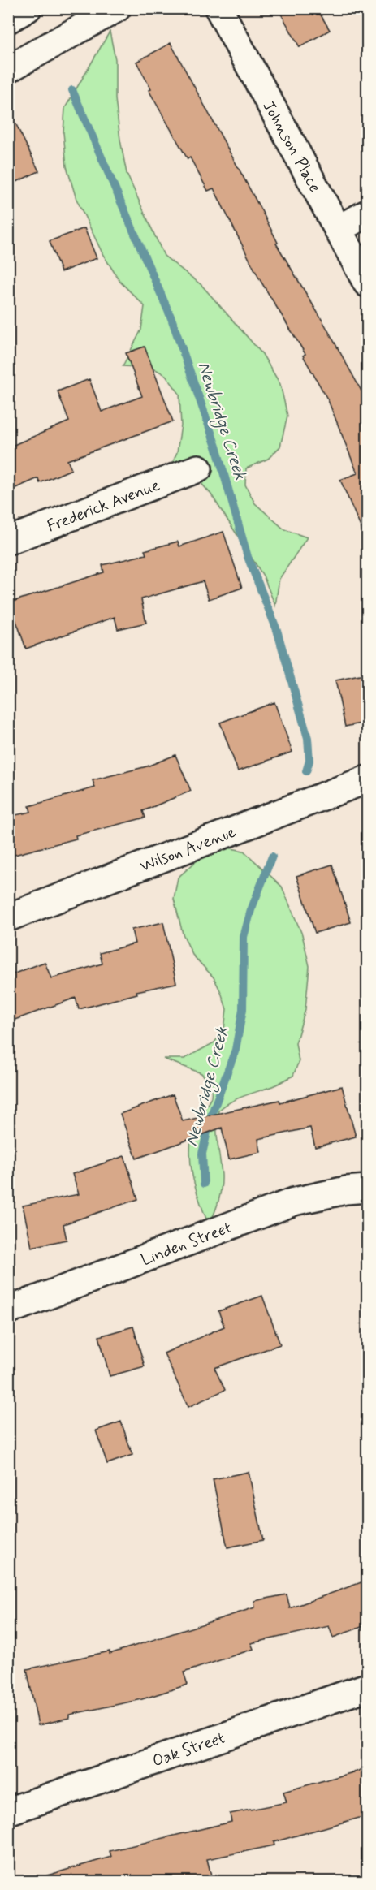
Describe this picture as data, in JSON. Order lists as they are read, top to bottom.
{
  "streets": {
    "street": [
      "Johnson Place",
      "Frederick Avenue",
      "Wilson Avenue",
      "Linden Street",
      "Oak Street"
    ]
  },
  "water": ["Newbridge Creek"]
}
